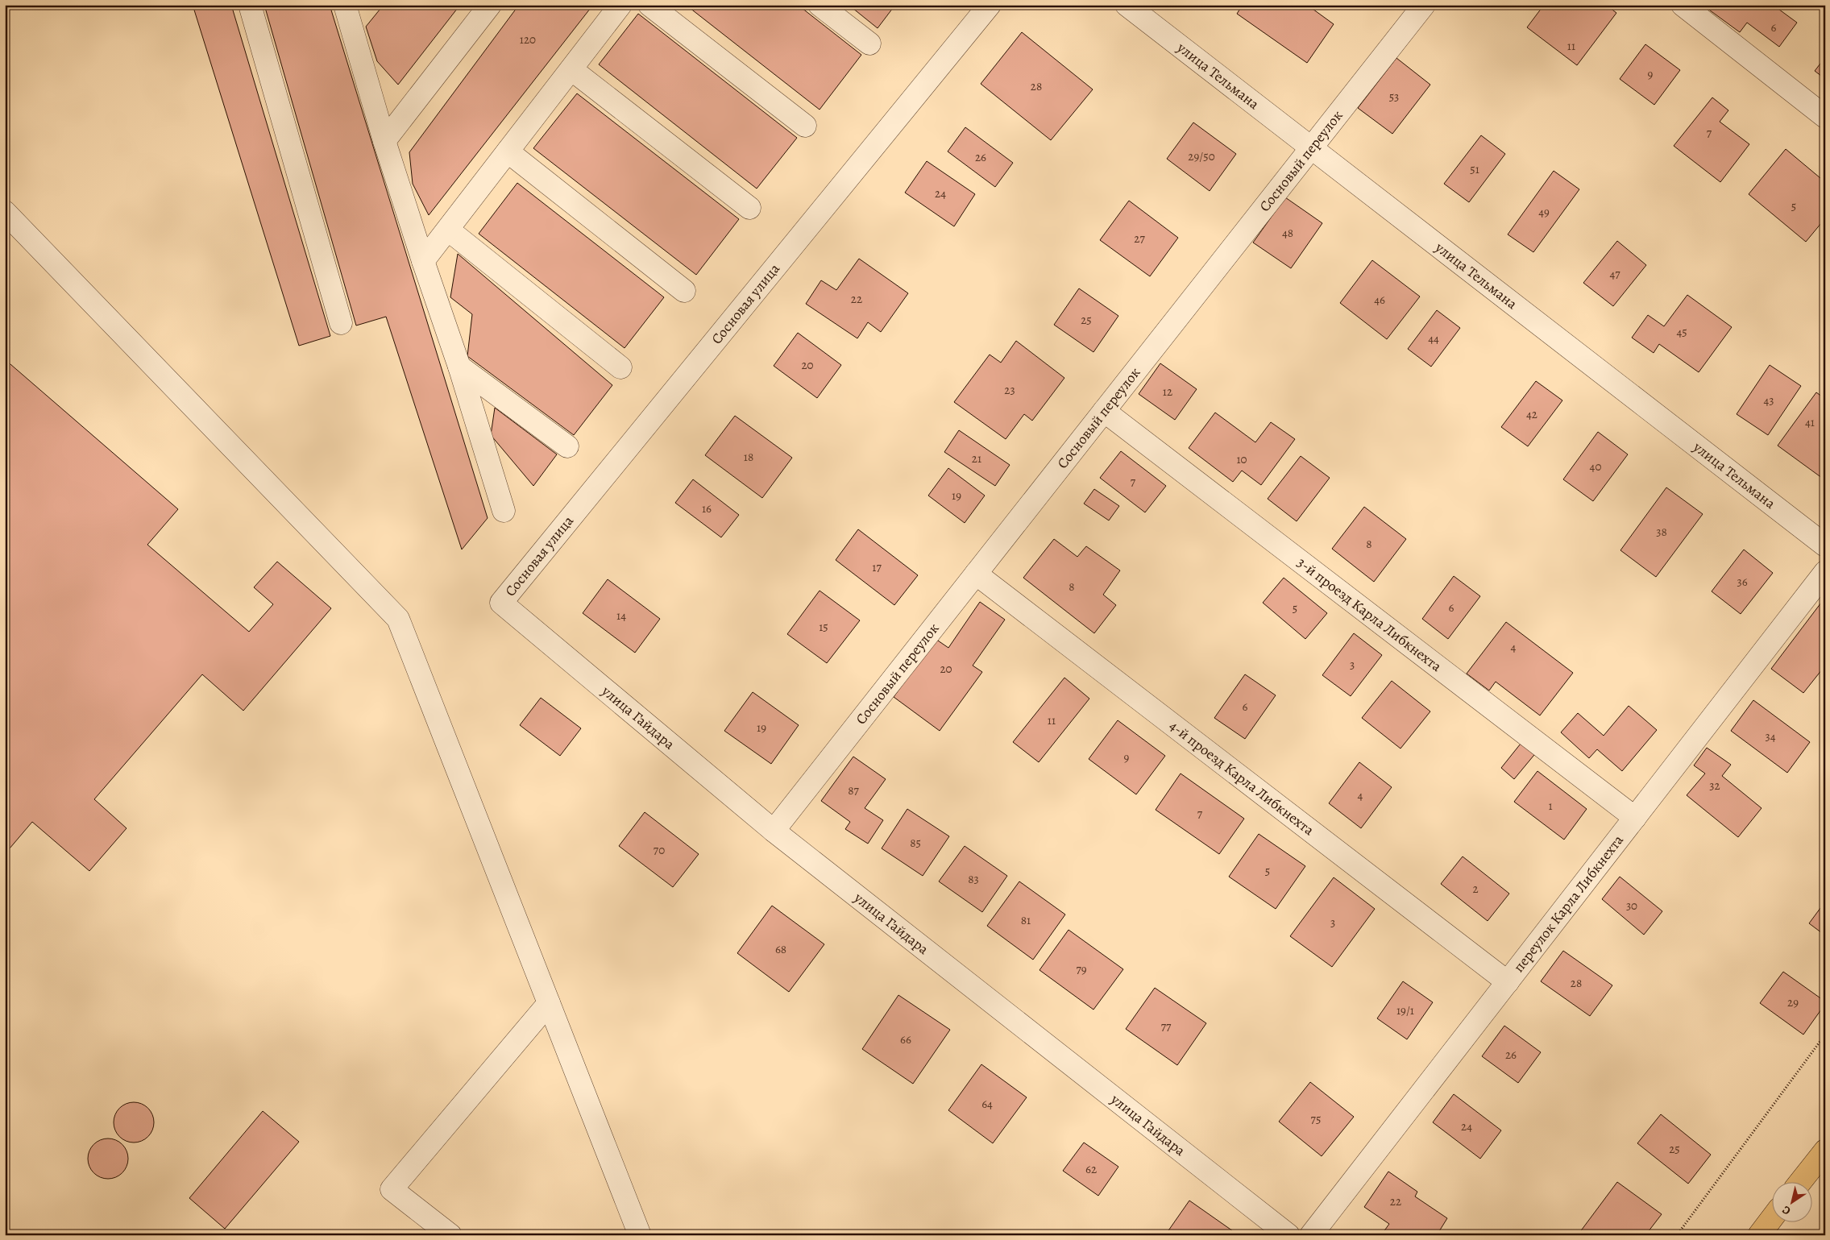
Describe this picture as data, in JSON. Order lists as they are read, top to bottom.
{
  "streets": {
    "street": [
      "улица Тельмана",
      "Сосновый переулок",
      "Сосновая улица",
      "3-й проезд Карла Либкнехта",
      "улица Гайдара",
      "4-й проезд Карла Либкнехта",
      "переулок Карла Либкнехта"
    ]
  },
  "crossings": [
    ["улица Тельмана", "Сосновый переулок"],
    ["Сосновый переулок", "3-й проезд Карла Либкнехта"],
    ["Сосновый переулок", "улица Гайдара"],
    ["Сосновый переулок", "4-й проезд Карла Либкнехта"],
    ["Сосновая улица", "улица Гайдара"],
    ["3-й проезд Карла Либкнехта", "переулок Карла Либкнехта"],
    ["4-й проезд Карла Либкнехта", "переулок Карла Либкнехта"]
  ],
  "house_numbers": [
    "6",
    "120",
    "11",
    "9",
    "28",
    "53",
    "7",
    "29/50",
    "26",
    "51",
    "24",
    "5",
    "49",
    "48",
    "27",
    "47",
    "22",
    "46",
    "25",
    "45",
    "44",
    "20",
    "23",
    "12",
    "43",
    "42",
    "41",
    "18",
    "21",
    "10",
    "40",
    "7",
    "19",
    "16",
    "38",
    "8",
    "17",
    "36",
    "8",
    "6",
    "5",
    "14",
    "15",
    "4",
    "3",
    "20",
    "6",
    "11",
    "19",
    "34",
    "9",
    "32",
    "87",
    "4",
    "1",
    "7",
    "85",
    "70",
    "5",
    "83",
    "2",
    "30",
    "81",
    "3",
    "68",
    "79",
    "28",
    "29",
    "19/1",
    "77",
    "66",
    "26",
    "64",
    "75",
    "24",
    "25",
    "62",
    "22"
  ],
  "north": "bottom left"
}
